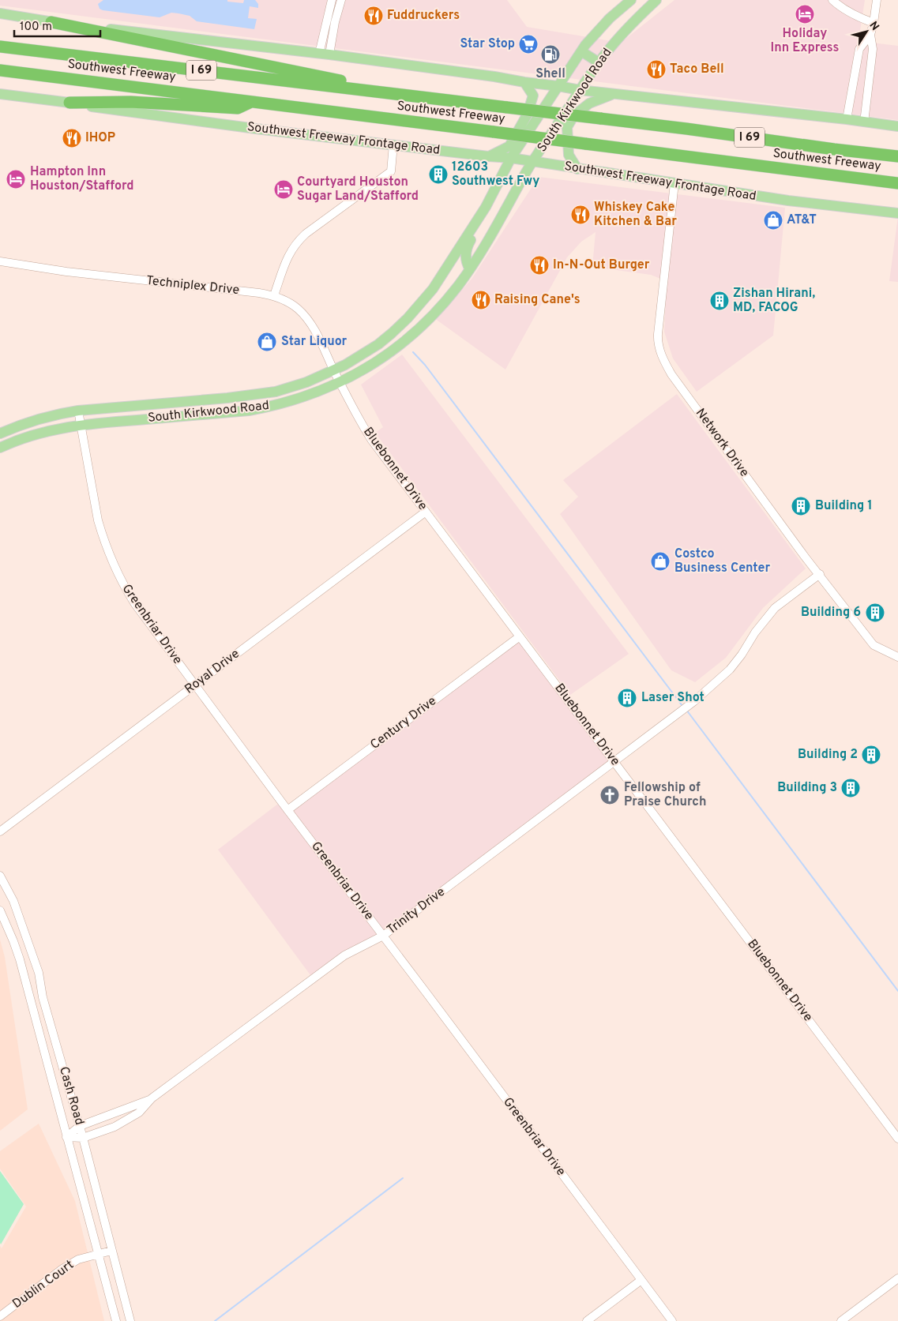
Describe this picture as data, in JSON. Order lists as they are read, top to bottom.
{
  "streets": {
    "highway": ["I 69", "Southwest Freeway"],
    "main road": ["South Kirkwood Road", "Southwest Freeway Frontage Road"],
    "street": [
      "Techniplex Drive",
      "Network Drive",
      "Bluebonnet Drive",
      "Greenbriar Drive",
      "Royal Drive",
      "Century Drive",
      "Trinity Drive",
      "Cash Road",
      "Dublin Court"
    ]
  },
  "crossings": [
    ["South Kirkwood Road", "Southwest Freeway Frontage Road"],
    ["South Kirkwood Road", "Techniplex Drive"],
    ["South Kirkwood Road", "Bluebonnet Drive"],
    ["South Kirkwood Road", "Greenbriar Drive"],
    ["Southwest Freeway Frontage Road", "Network Drive"],
    ["Techniplex Drive", "Bluebonnet Drive"],
    ["Network Drive", "Trinity Drive"],
    ["Bluebonnet Drive", "Royal Drive"],
    ["Bluebonnet Drive", "Century Drive"],
    ["Bluebonnet Drive", "Trinity Drive"],
    ["Greenbriar Drive", "Royal Drive"],
    ["Greenbriar Drive", "Century Drive"],
    ["Greenbriar Drive", "Trinity Drive"],
    ["Trinity Drive", "Cash Road"],
    ["Cash Road", "Dublin Court"]
  ],
  "places": {
    "hotel": ["Holiday Inn Express", "Hampton Inn Houston/Stafford", "Courtyard Houston Sugar Land/Stafford"],
    "restaurant": [
      "Fuddruckers",
      "Taco Bell",
      "IHOP",
      "Whiskey Cake Kitchen & Bar",
      "In-N-Out Burger",
      "Raising Cane's"
    ],
    "supermarket": ["Star Stop"],
    "fuel station": ["Shell"],
    "building": [
      "12603 Southwest Fwy",
      "Zishan Hirani, MD, FACOG",
      "Building 1",
      "Building 6",
      "Laser Shot",
      "Building 2",
      "Building 3"
    ],
    "shop": ["AT&T", "Star Liquor", "Costco Business Center"],
    "church": ["Fellowship of Praise Church"]
  },
  "scale_bar": "100 m",
  "north": "top right"
}
